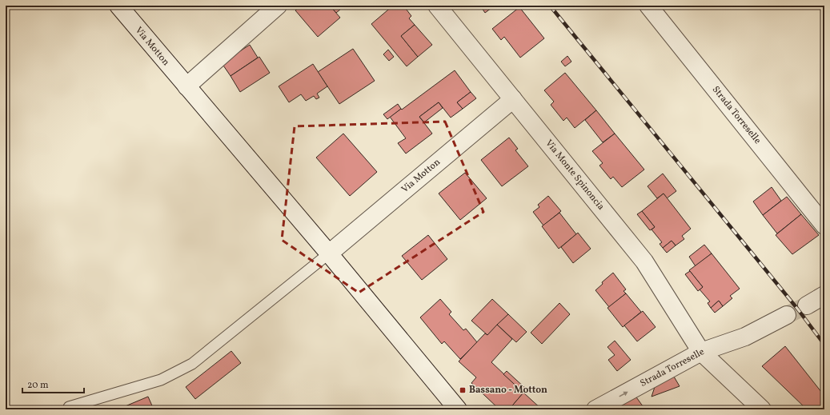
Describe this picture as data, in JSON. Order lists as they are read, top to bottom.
{
  "streets": {
    "street": ["Via Motton", "Strada Torreselle", "Via Monte Spinoncia"]
  },
  "crossings": [
    ["Via Motton", "Via Monte Spinoncia"],
    ["Strada Torreselle", "Via Monte Spinoncia"]
  ],
  "places": {
    "transit": ["Bassano - Motton"]
  },
  "scale_bar": "20 m"
}
